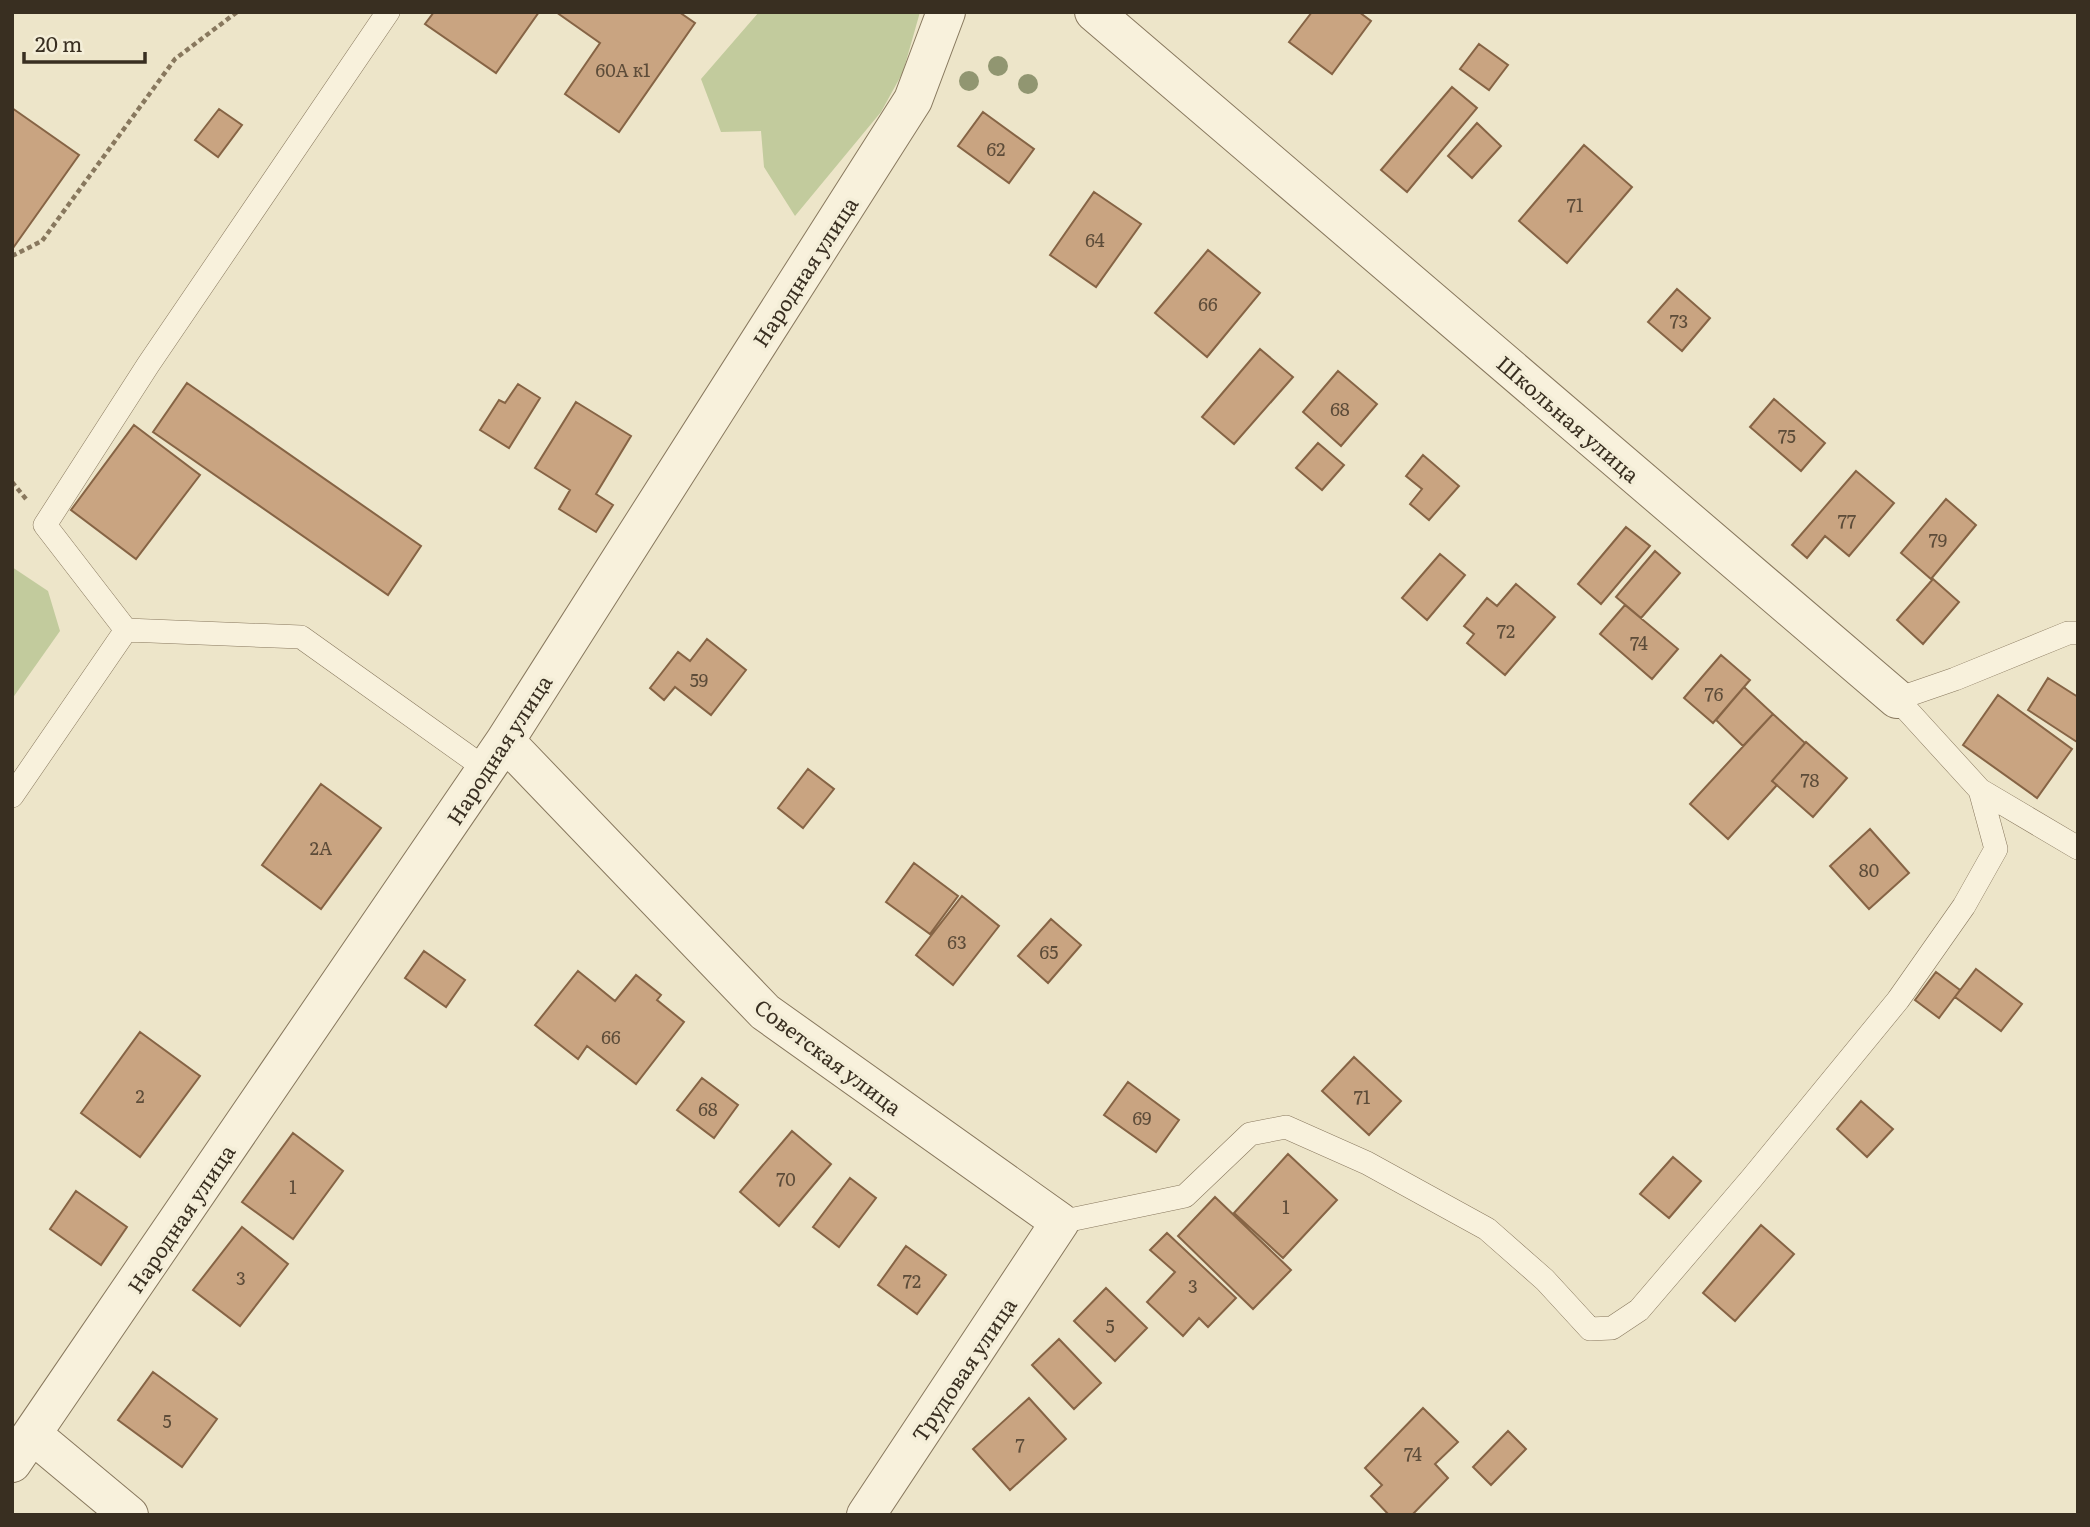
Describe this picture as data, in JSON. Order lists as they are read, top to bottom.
{
  "streets": {
    "street": [
      "Народная улица",
      "Школьная улица",
      "Советская улица",
      "Трудовая улица"
    ]
  },
  "crossings": [
    ["Народная улица", "Советская улица"],
    ["Советская улица", "Трудовая улица"]
  ],
  "house_numbers": [
    "60А к1",
    "62",
    "71",
    "64",
    "66",
    "73",
    "68",
    "75",
    "77",
    "79",
    "72",
    "74",
    "59",
    "76",
    "78",
    "2А",
    "80",
    "63",
    "65",
    "66",
    "2",
    "71",
    "68",
    "69",
    "70",
    "1",
    "1",
    "3",
    "72",
    "3",
    "5",
    "5",
    "7",
    "74"
  ],
  "scale_bar": "20 m"
}
